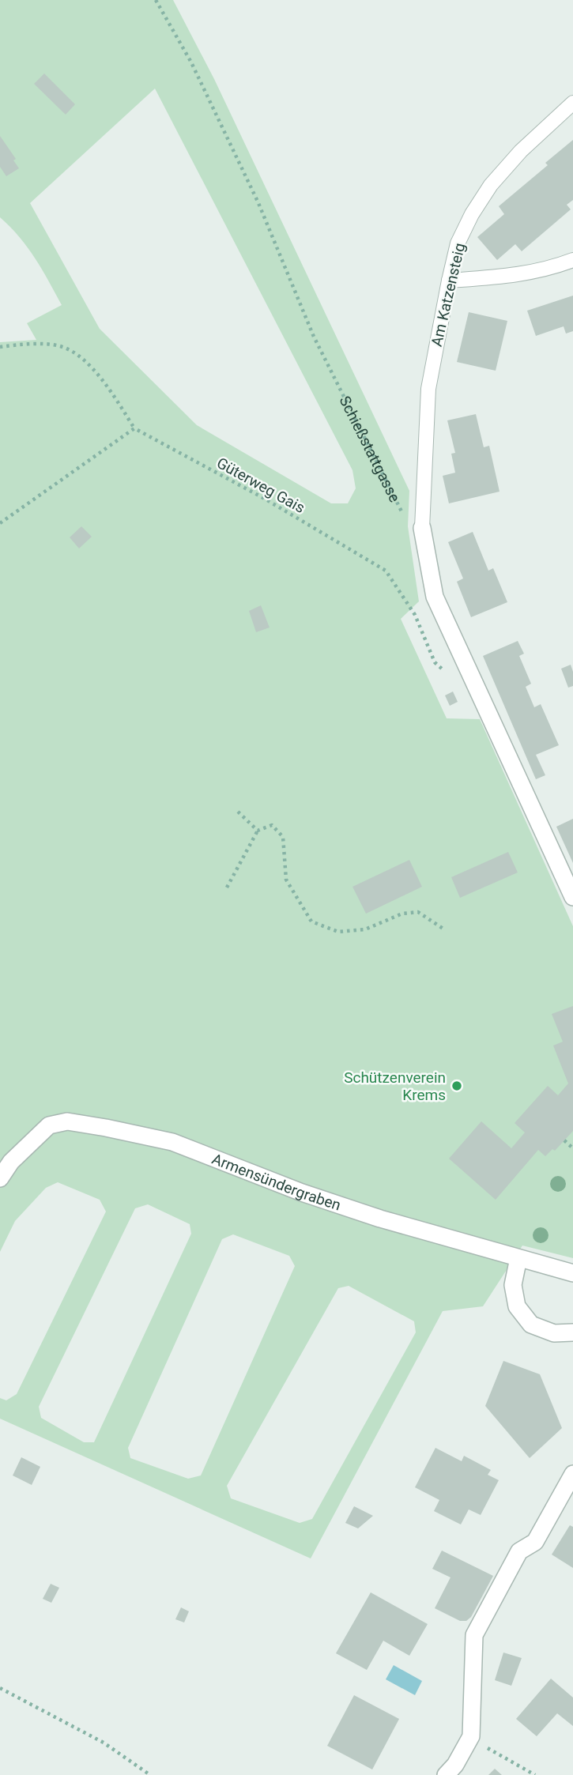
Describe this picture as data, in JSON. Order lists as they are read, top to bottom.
{
  "streets": {
    "street": ["Armensündergraben"],
    "lane": ["Am Katzensteig"],
    "path": ["Schießstattgasse", "Güterweg Gais"]
  },
  "crossings": [
    ["Am Katzensteig", "Schießstattgasse"]
  ],
  "places": ["Schützenverein Krems"]
}
